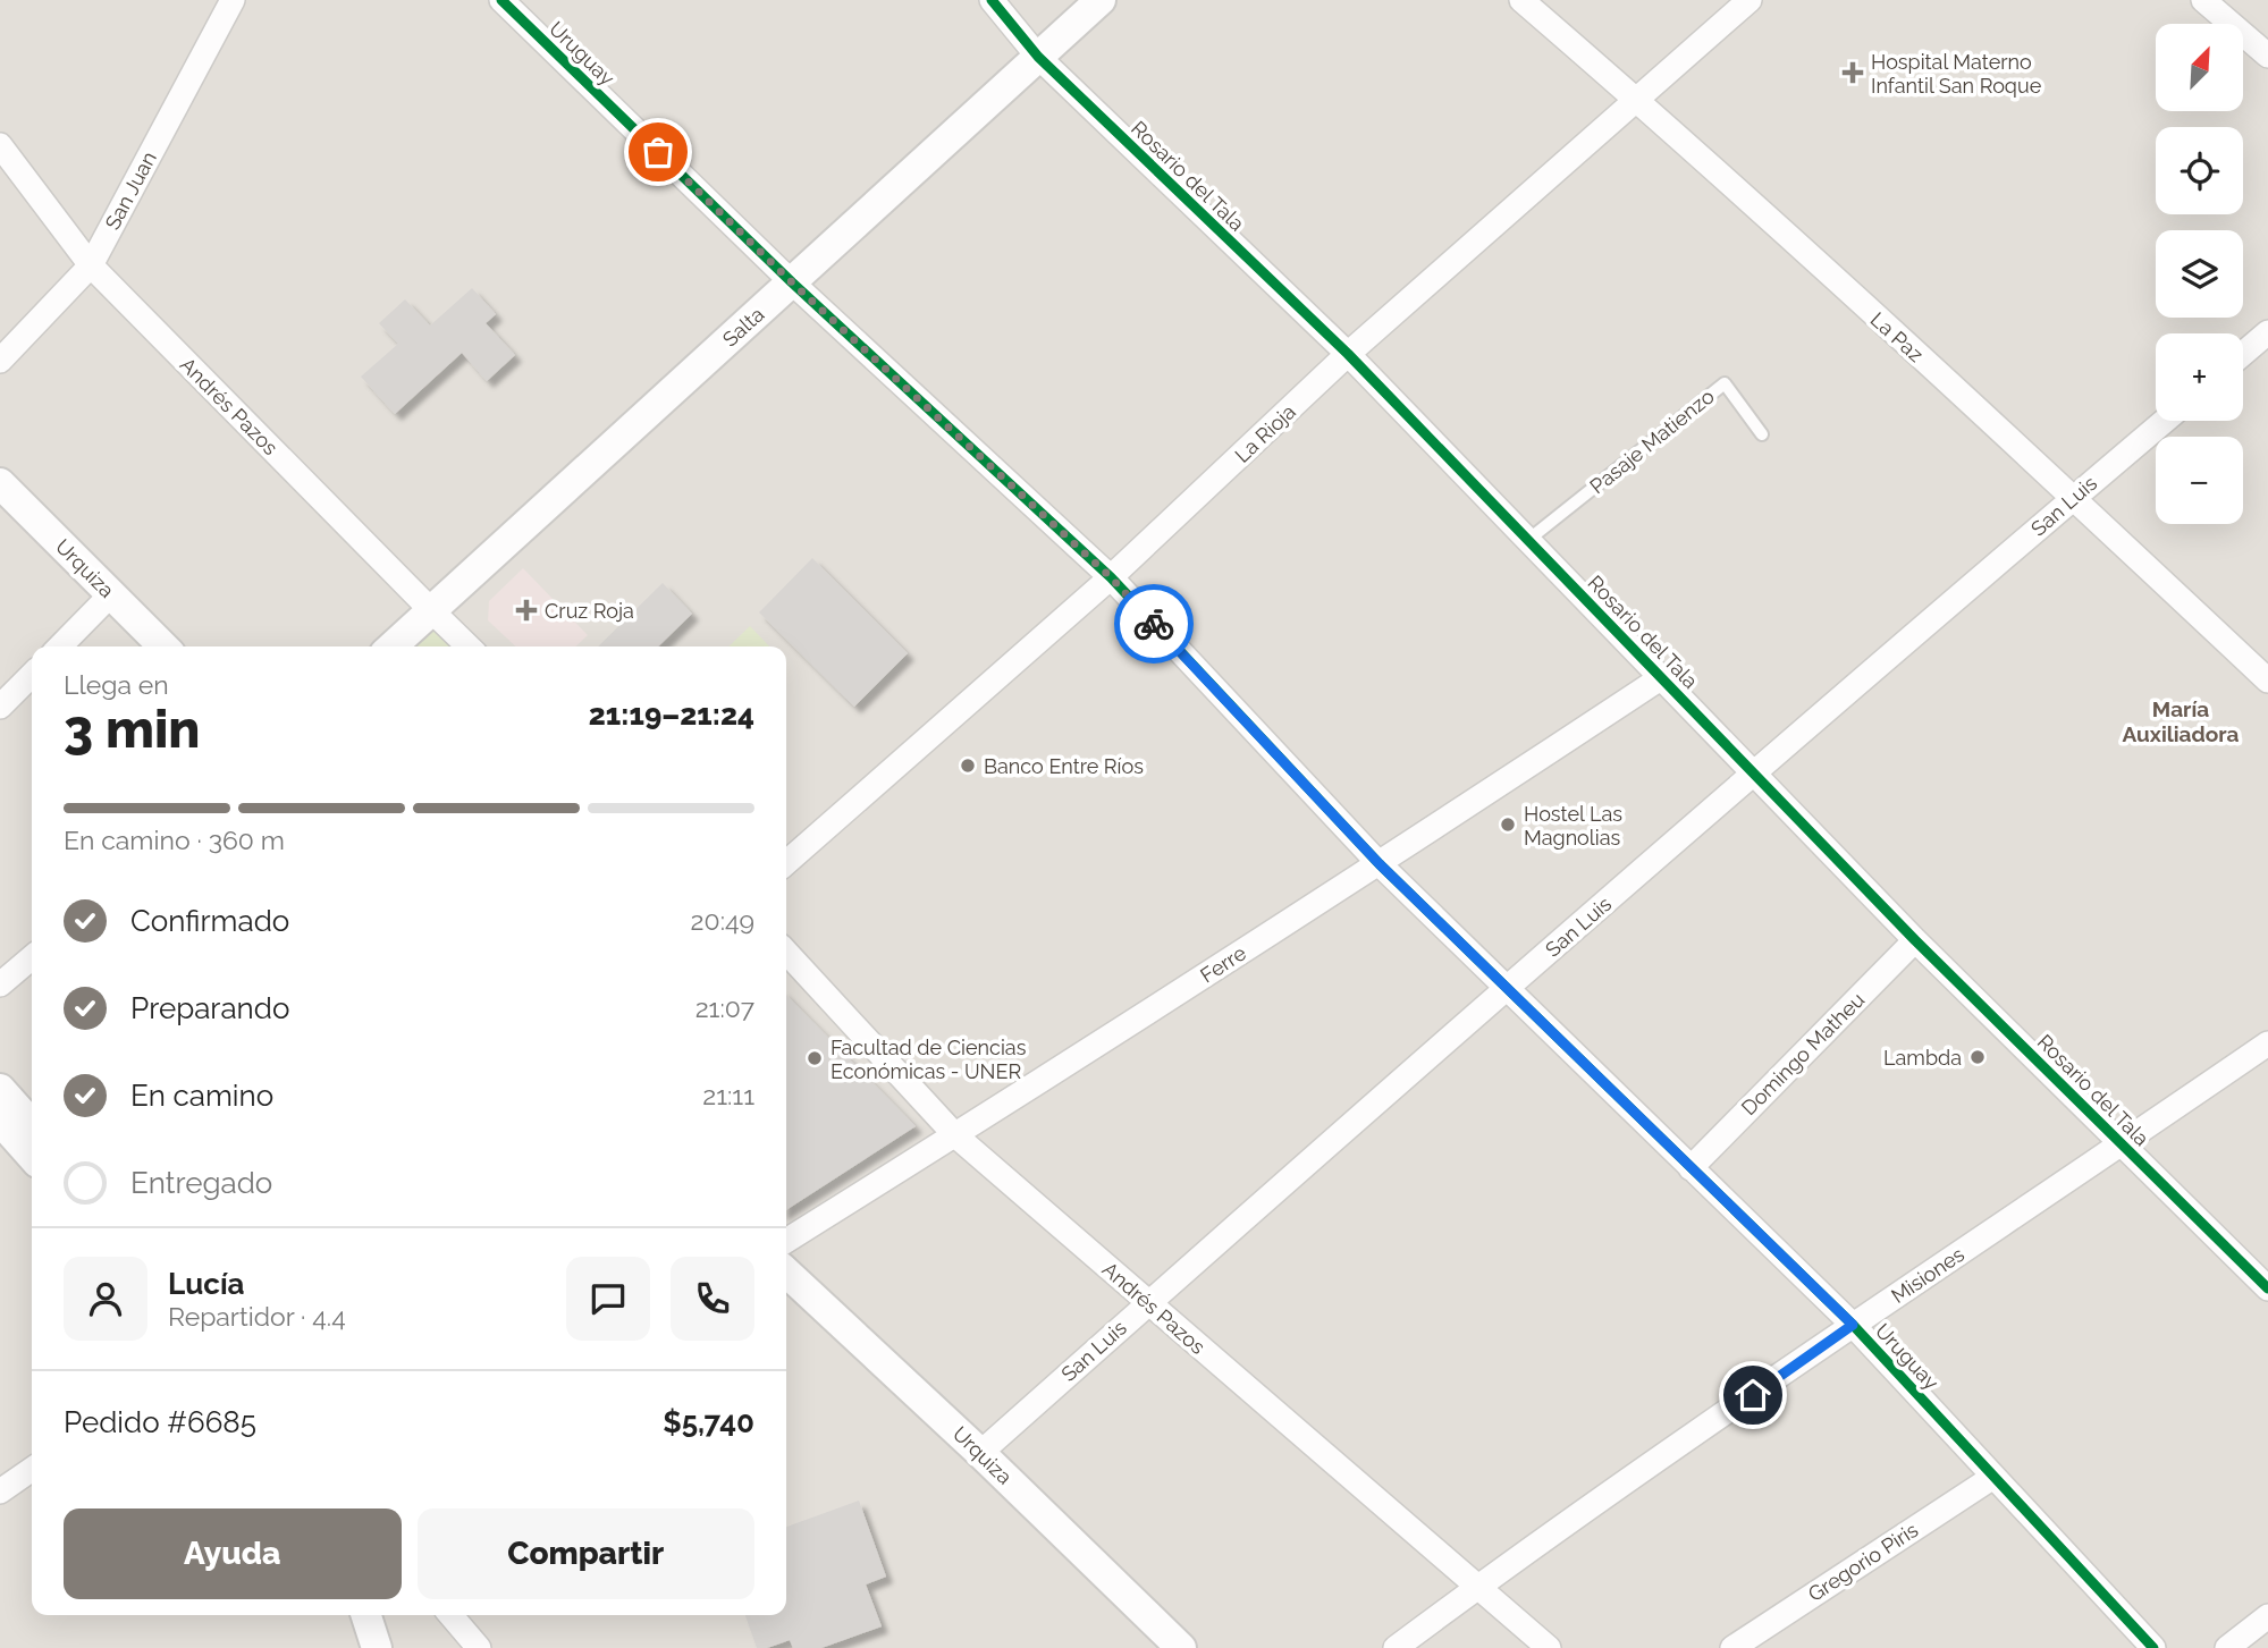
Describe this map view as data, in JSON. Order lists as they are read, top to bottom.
{
  "streets": {
    "street": [
      "Uruguay",
      "Rosario del Tala",
      "San Juan",
      "Salta",
      "La Paz",
      "Andrés Pazos",
      "La Rioja",
      "San Luis",
      "Urquiza",
      "Ferre",
      "Domingo Matheu",
      "Misiones",
      "Gregorio Piris"
    ],
    "lane": ["Pasaje Matienzo"]
  },
  "crossings": [
    ["Uruguay", "Salta"],
    ["Uruguay", "La Rioja"],
    ["Uruguay", "San Luis"],
    ["Uruguay", "Ferre"],
    ["Uruguay", "Domingo Matheu"],
    ["Uruguay", "Misiones"],
    ["Uruguay", "Gregorio Piris"],
    ["Rosario del Tala", "Salta"],
    ["Rosario del Tala", "La Rioja"],
    ["Rosario del Tala", "Pasaje Matienzo"],
    ["Rosario del Tala", "San Luis"],
    ["Rosario del Tala", "Ferre"],
    ["Rosario del Tala", "Domingo Matheu"],
    ["Rosario del Tala", "Misiones"],
    ["San Juan", "Andrés Pazos"],
    ["Salta", "Andrés Pazos"],
    ["La Paz", "La Rioja"],
    ["La Paz", "San Luis"],
    ["Andrés Pazos", "San Luis"],
    ["Andrés Pazos", "Ferre"],
    ["Andrés Pazos", "Misiones"],
    ["San Luis", "Urquiza"]
  ],
  "districts": ["María Auxiliadora"],
  "places": {
    "health": ["Hospital Materno Infantil San Roque", "Cruz Roja"],
    "other": [
      "Banco Entre Ríos",
      "Hostel Las Magnolias",
      "Lambda",
      "Facultad de Ciencias Económicas - UNER"
    ]
  },
  "north": "top right",
  "page": {
    "map_buttons": ["+", "−"],
    "heading": ["3 min", "Llega en", "21:19–21:24"],
    "panel": [
      "Lucía",
      "Repartidor · 4.4",
      "Pedido #6685",
      "$5,740"
    ],
    "bar": "En camino · 360 m",
    "list": [
      ["Confirmado", "20:49"],
      ["Preparando", "21:07"],
      ["En camino", "21:11"],
      "Entregado"
    ],
    "buttons": ["Ayuda", "Compartir"]
  }
}
